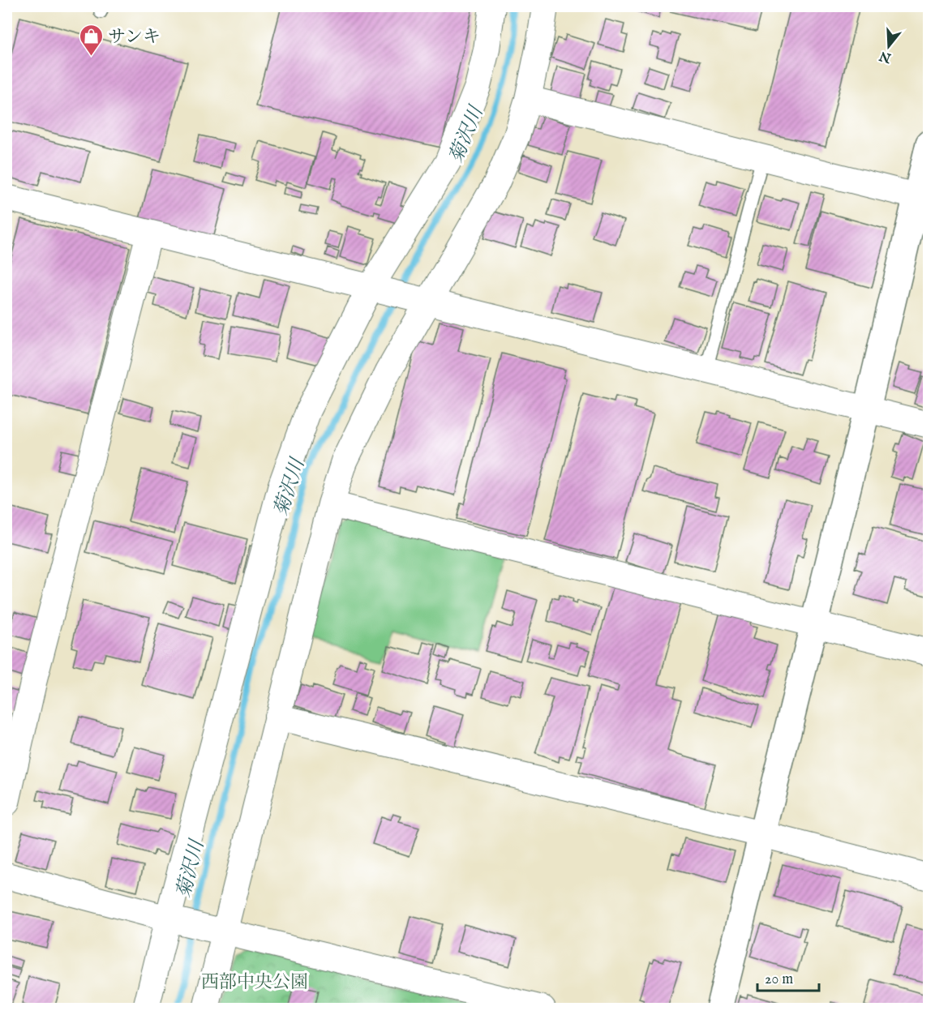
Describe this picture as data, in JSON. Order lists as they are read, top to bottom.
{
  "water": ["菊沢川"],
  "parks": ["西部中央公園"],
  "places": {
    "shop": ["サンキ"]
  },
  "scale_bar": "20 m",
  "north": "bottom"
}
